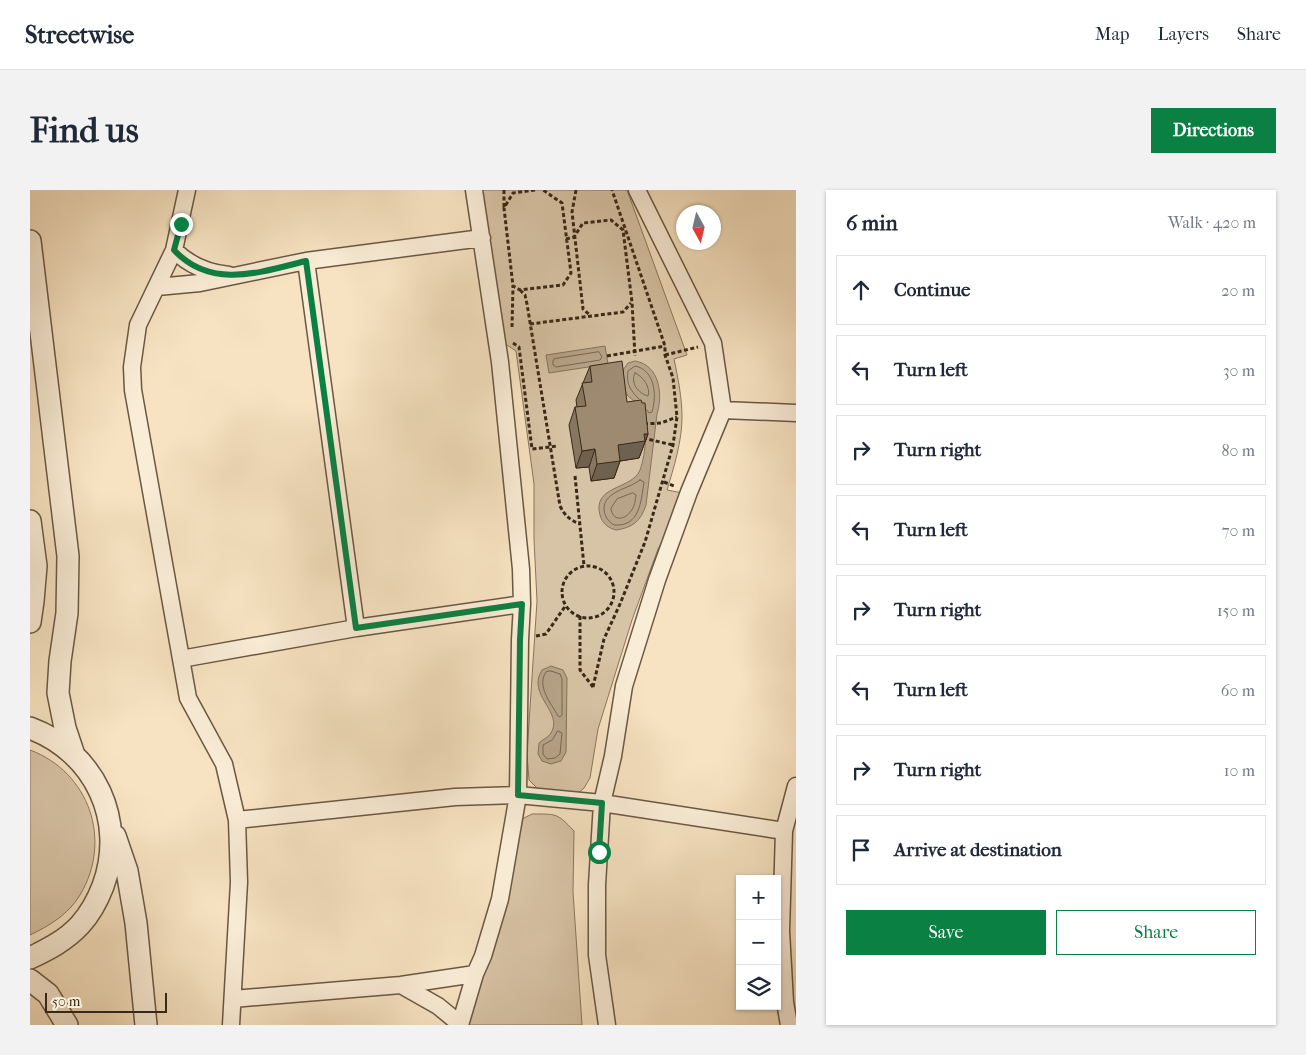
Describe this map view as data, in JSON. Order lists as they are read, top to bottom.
{
  "scale_bar": "50 m",
  "north": "bottom",
  "page": {
    "header": "Streetwise",
    "nav": ["Map", "Layers", "Share"],
    "buttons": [
      "Directions",
      ["Save", "Share"]
    ],
    "title": "Find us",
    "heading": ["6 min", "Walk · 420 m"],
    "list": [
      ["Continue", "20 m"],
      ["Turn left", "30 m"],
      ["Turn right", "80 m"],
      ["Turn left", "70 m"],
      ["Turn right", "150 m"],
      ["Turn left", "60 m"],
      ["Turn right", "10 m"],
      "Arrive at destination"
    ],
    "map_buttons": ["+", "−"],
    "scale": "50 m"
  }
}
